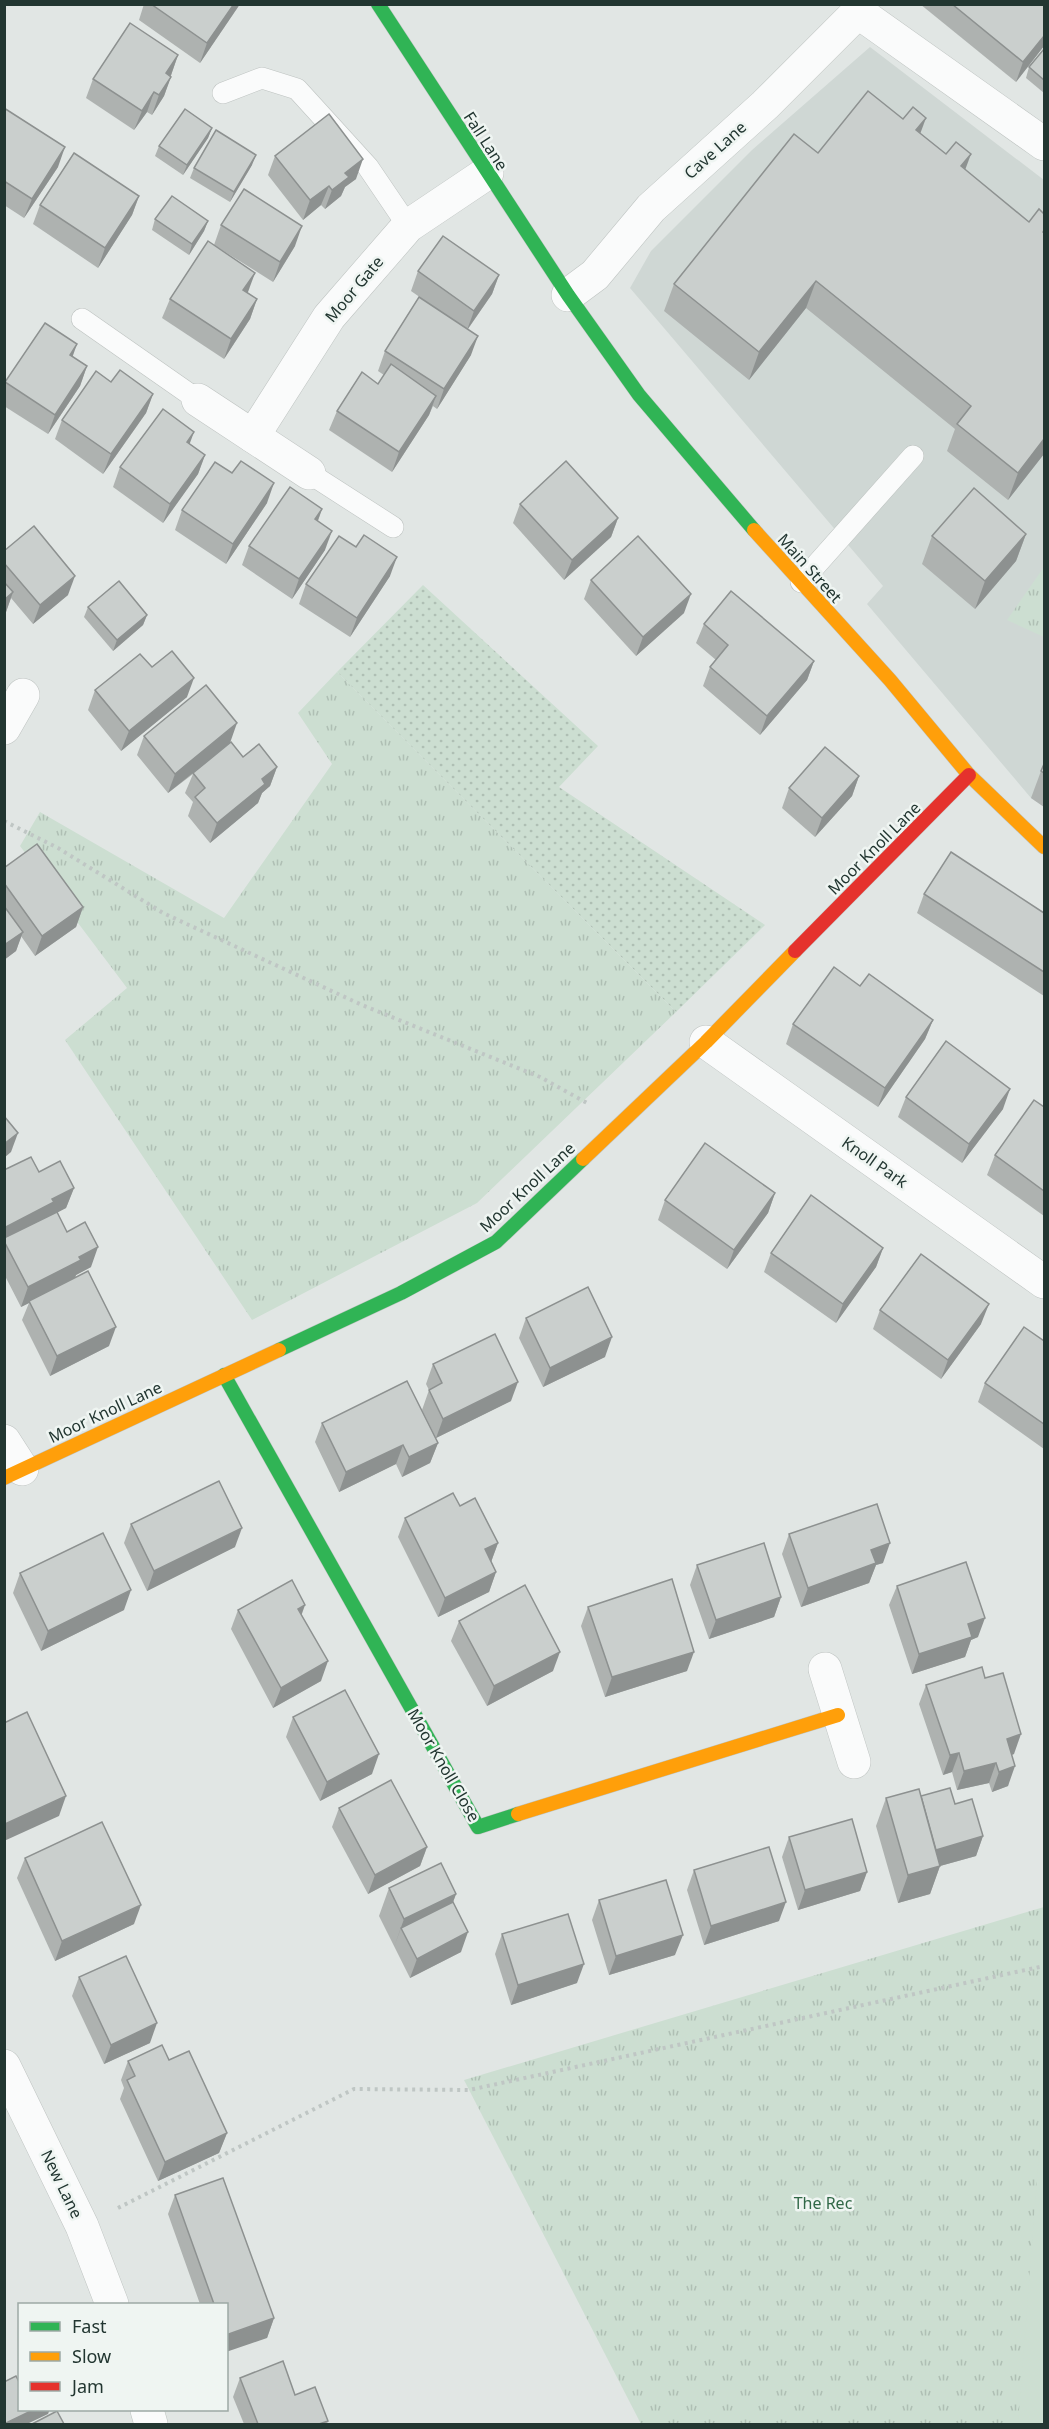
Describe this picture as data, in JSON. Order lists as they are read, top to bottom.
{
  "streets": {
    "street": [
      "Fall Lane",
      "Cave Lane",
      "Moor Gate",
      "Main Street",
      "Moor Knoll Lane",
      "Knoll Park",
      "Moor Knoll Close",
      "New Lane"
    ]
  },
  "crossings": [
    ["Fall Lane", "Cave Lane"],
    ["Fall Lane", "Moor Gate"],
    ["Fall Lane", "Main Street"],
    ["Cave Lane", "Main Street"],
    ["Main Street", "Moor Knoll Lane"],
    ["Moor Knoll Lane", "Knoll Park"],
    ["Moor Knoll Lane", "Moor Knoll Close"]
  ],
  "parks": ["The Rec"],
  "legend": ["Fast", "Slow", "Jam"]
}
